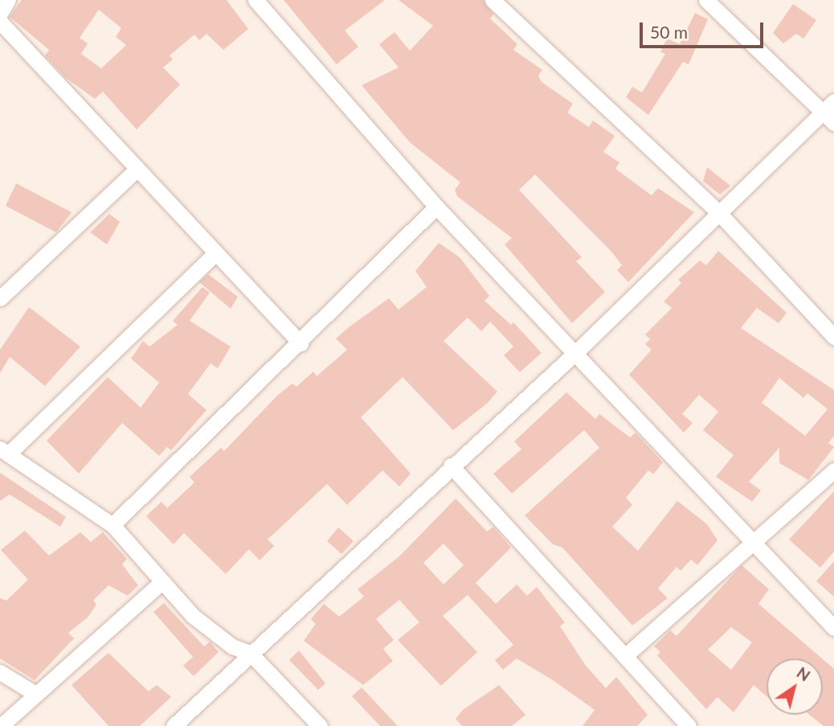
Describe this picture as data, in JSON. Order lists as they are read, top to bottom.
{
  "scale_bar": "50 m",
  "north": "top right"
}
